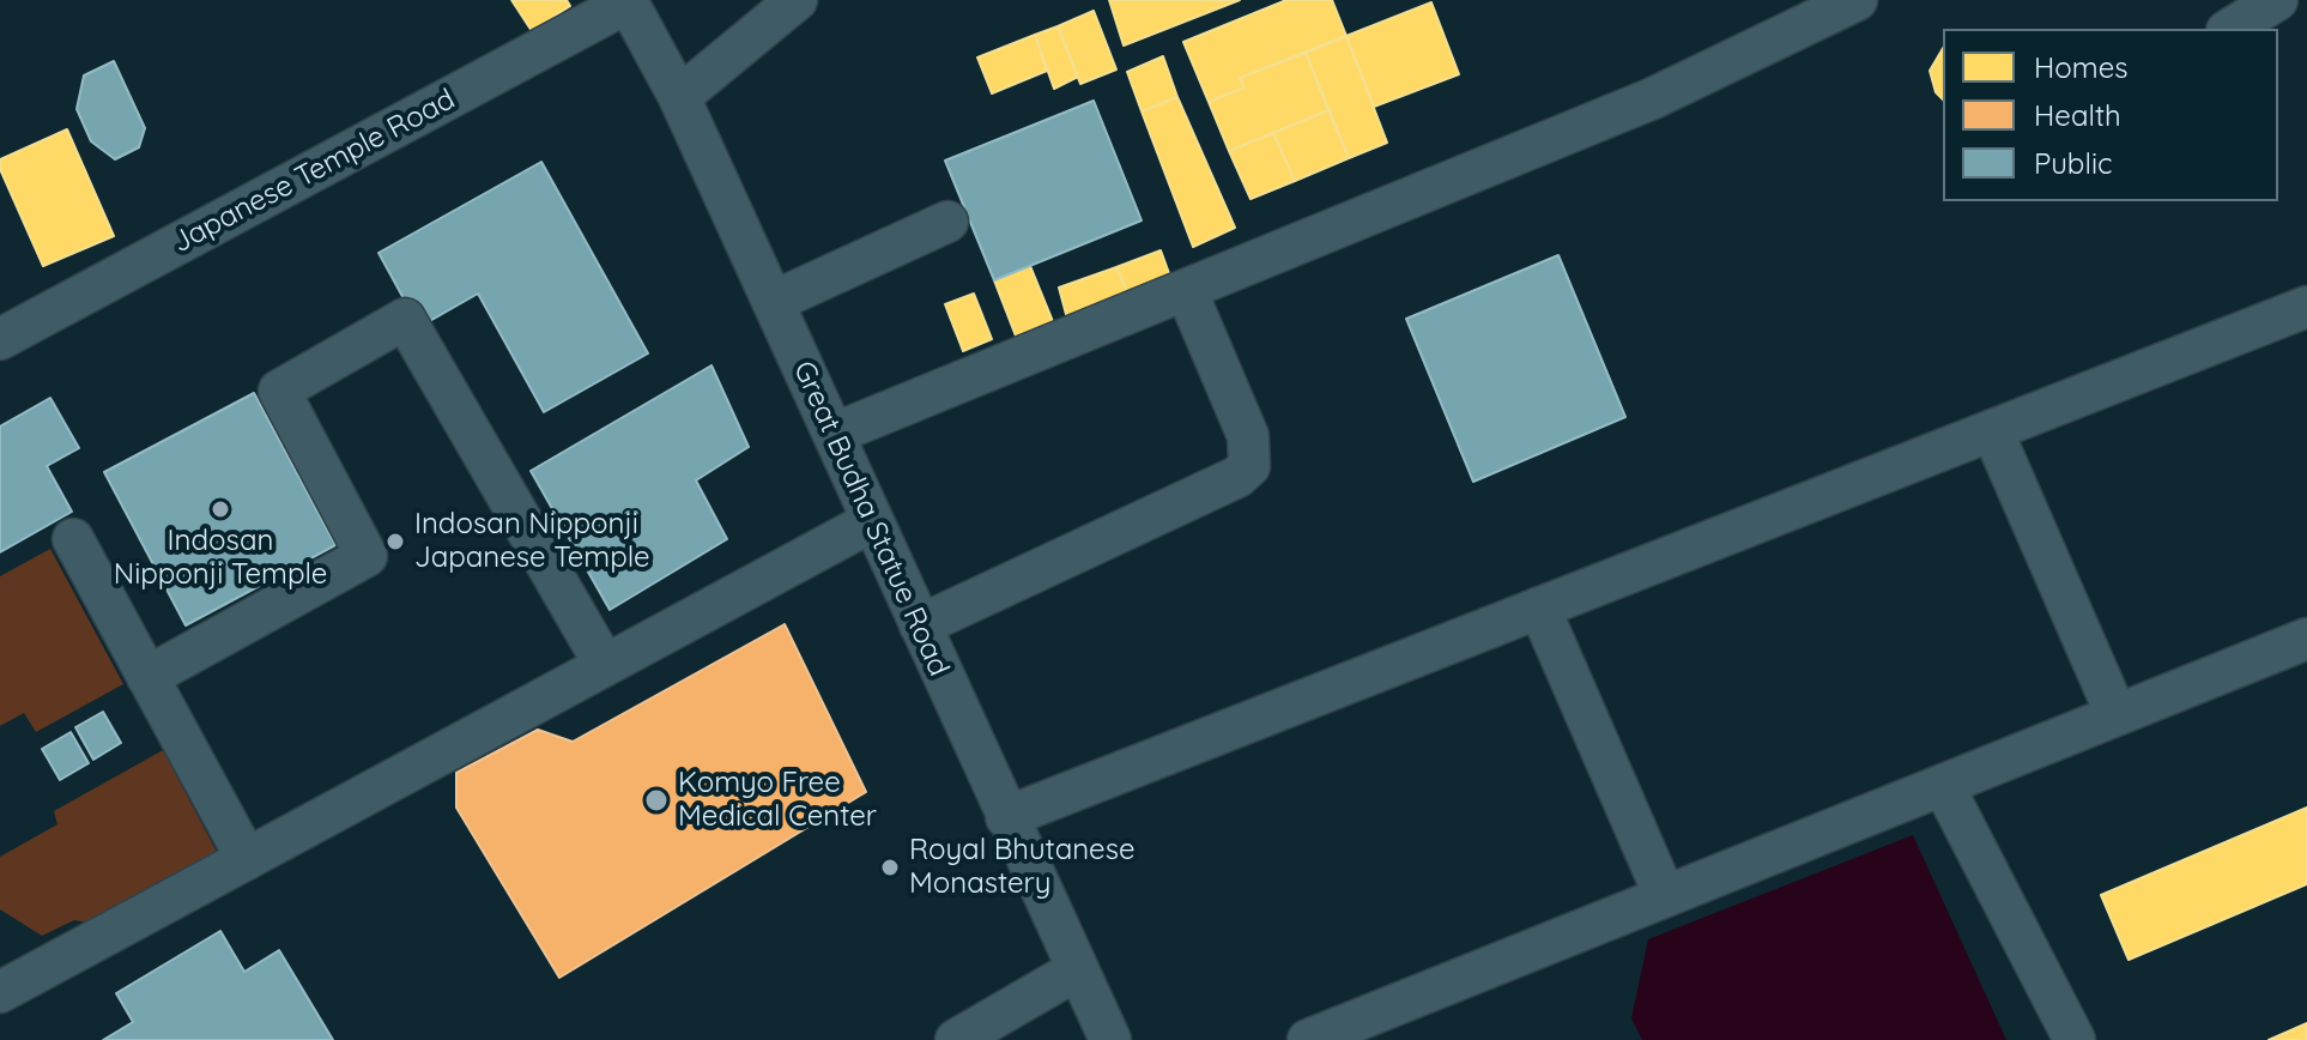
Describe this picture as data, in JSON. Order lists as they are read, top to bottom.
{
  "streets": {
    "street": ["Japanese Temple Road", "Great Budha Statue Road"]
  },
  "crossings": [
    ["Japanese Temple Road", "Great Budha Statue Road"]
  ],
  "places": [
    "Indosan Nipponji Temple",
    "Indosan Nipponji Japanese Temple",
    "Komyo Free Medical Center",
    "Royal Bhutanese Monastery"
  ],
  "legend": ["Homes", "Health", "Public"]
}
